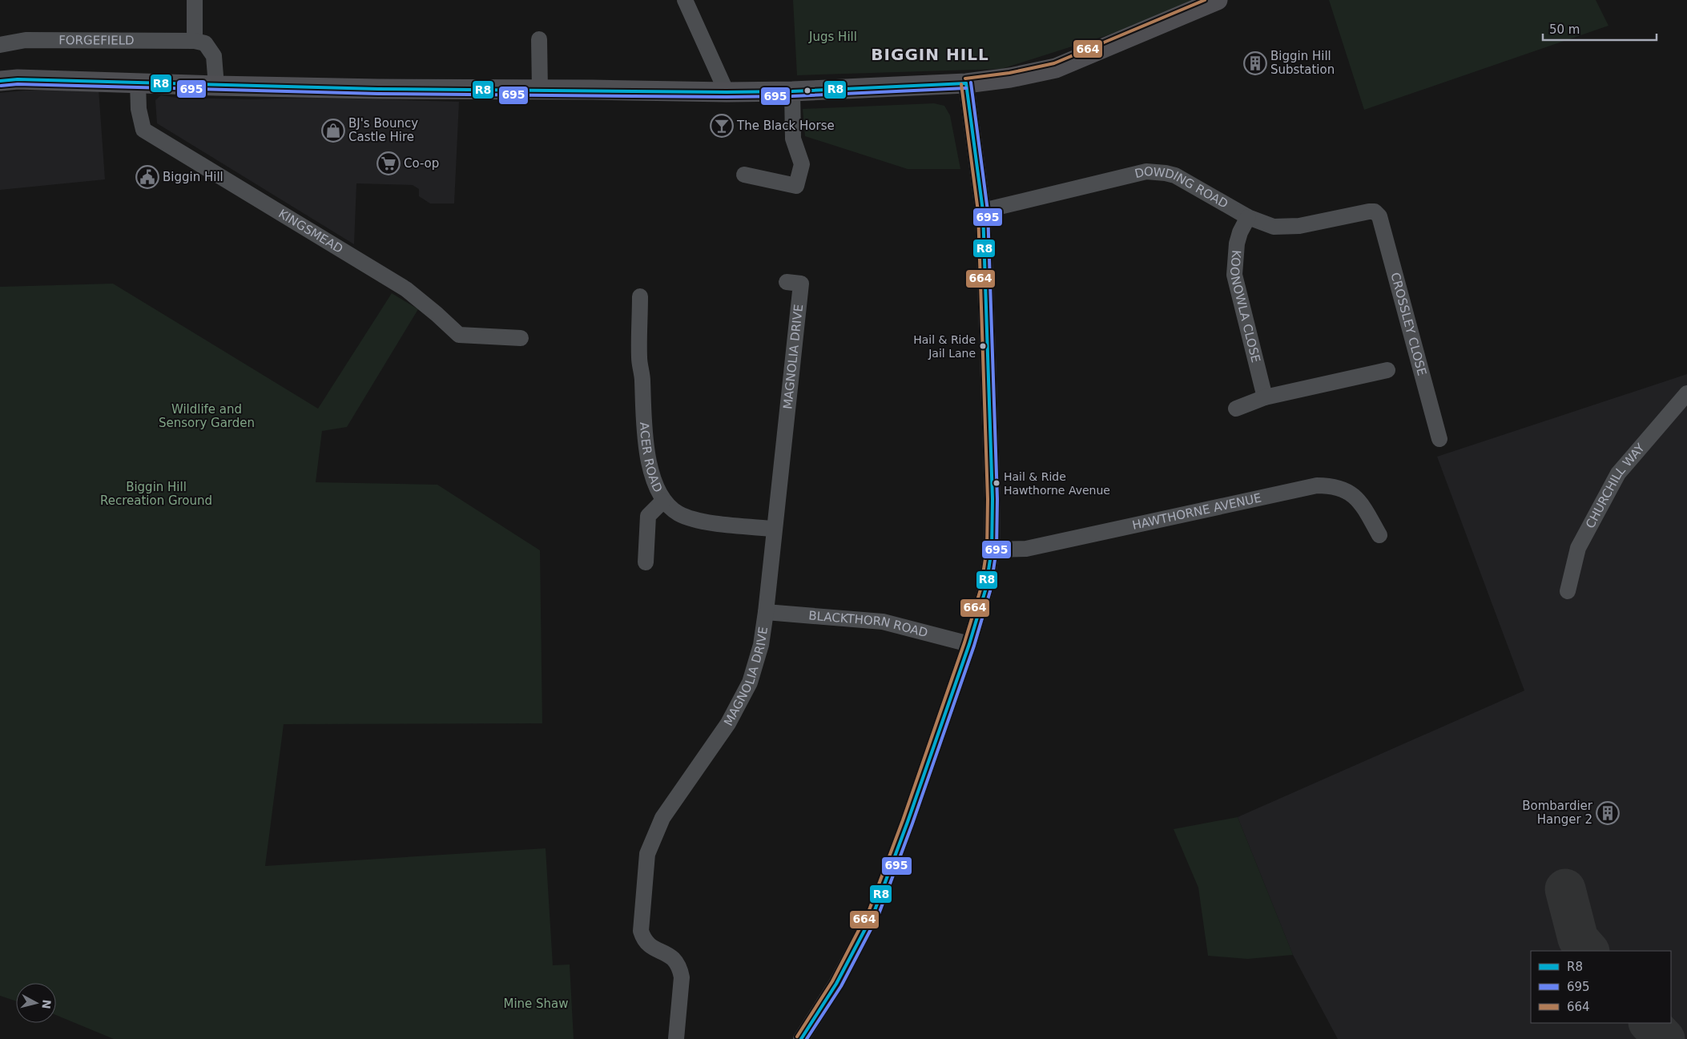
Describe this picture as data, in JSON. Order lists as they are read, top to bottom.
{
  "streets": {
    "street": [
      "FORGEFIELD",
      "DOWDING ROAD",
      "KINGSMEAD",
      "KOONOWLA CLOSE",
      "CROSSLEY CLOSE",
      "MAGNOLIA DRIVE",
      "ACER ROAD",
      "CHURCHILL WAY",
      "HAWTHORNE AVENUE",
      "BLACKTHORN ROAD"
    ]
  },
  "crossings": [
    ["DOWDING ROAD", "KOONOWLA CLOSE"],
    ["DOWDING ROAD", "CROSSLEY CLOSE"],
    ["MAGNOLIA DRIVE", "ACER ROAD"],
    ["MAGNOLIA DRIVE", "BLACKTHORN ROAD"]
  ],
  "districts": ["BIGGIN HILL"],
  "parks": [
    "Jugs Hill",
    "Wildlife and Sensory Garden",
    "Biggin Hill Recreation Ground",
    "Mine Shaw"
  ],
  "places": {
    "building": ["Biggin Hill Substation", "Bombardier Hanger 2"],
    "bar": ["The Black Horse"],
    "shop": ["BJ's Bouncy Castle Hire"],
    "supermarket": ["Co-op"],
    "public building": ["Biggin Hill"],
    "other": ["Hail & Ride Jail Lane", "Hail & Ride Hawthorne Avenue"]
  },
  "lines": ["transit line 664", "transit line R8", "transit line 695"],
  "legend": ["R8", "695", "664"],
  "scale_bar": "50 m",
  "north": "right"
}
